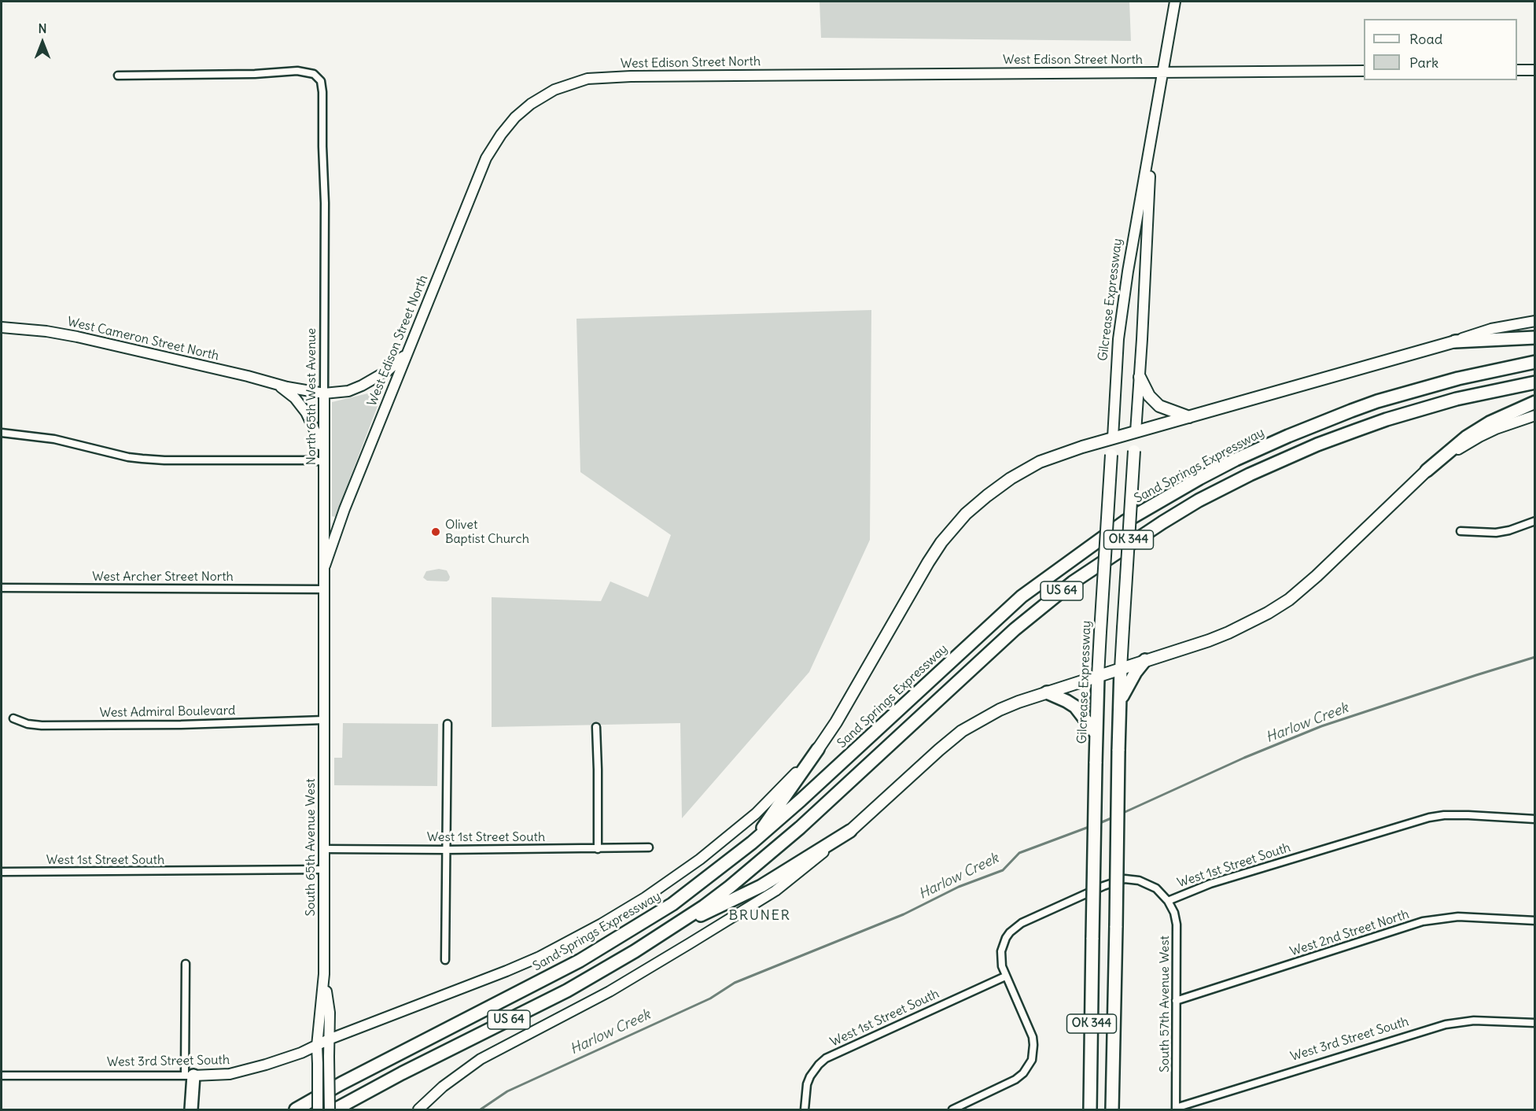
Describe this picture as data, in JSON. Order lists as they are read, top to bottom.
{
  "streets": {
    "highway": [
      "Gilcrease Expressway",
      "Sand Springs Expressway",
      "OK 344",
      "US 64"
    ],
    "street": [
      "West Edison Street North",
      "West Cameron Street North",
      "North 65th West Avenue",
      "West Archer Street North",
      "West Admiral Boulevard",
      "West 1st Street South",
      "South 65th Avenue West",
      "West 2nd Street North",
      "South 57th Avenue West",
      "West 3rd Street South"
    ]
  },
  "crossings": [
    ["West Edison Street North", "Gilcrease Expressway"],
    ["West Edison Street North", "West Cameron Street North"],
    ["West Edison Street North", "North 65th West Avenue"],
    ["West Cameron Street North", "North 65th West Avenue"],
    ["North 65th West Avenue", "West Archer Street North"],
    ["North 65th West Avenue", "West Admiral Boulevard"],
    ["North 65th West Avenue", "South 65th Avenue West"],
    ["West Admiral Boulevard", "South 65th Avenue West"],
    ["West 1st Street South", "South 65th Avenue West"],
    ["West 1st Street South", "South 57th Avenue West"],
    ["South 65th Avenue West", "West 3rd Street South"],
    ["West 2nd Street North", "South 57th Avenue West"],
    ["South 57th Avenue West", "West 3rd Street South"]
  ],
  "districts": ["BRUNER"],
  "water": ["Harlow Creek"],
  "places": ["Olivet Baptist Church"],
  "legend": ["Road", "Park"],
  "north": "top"
}
